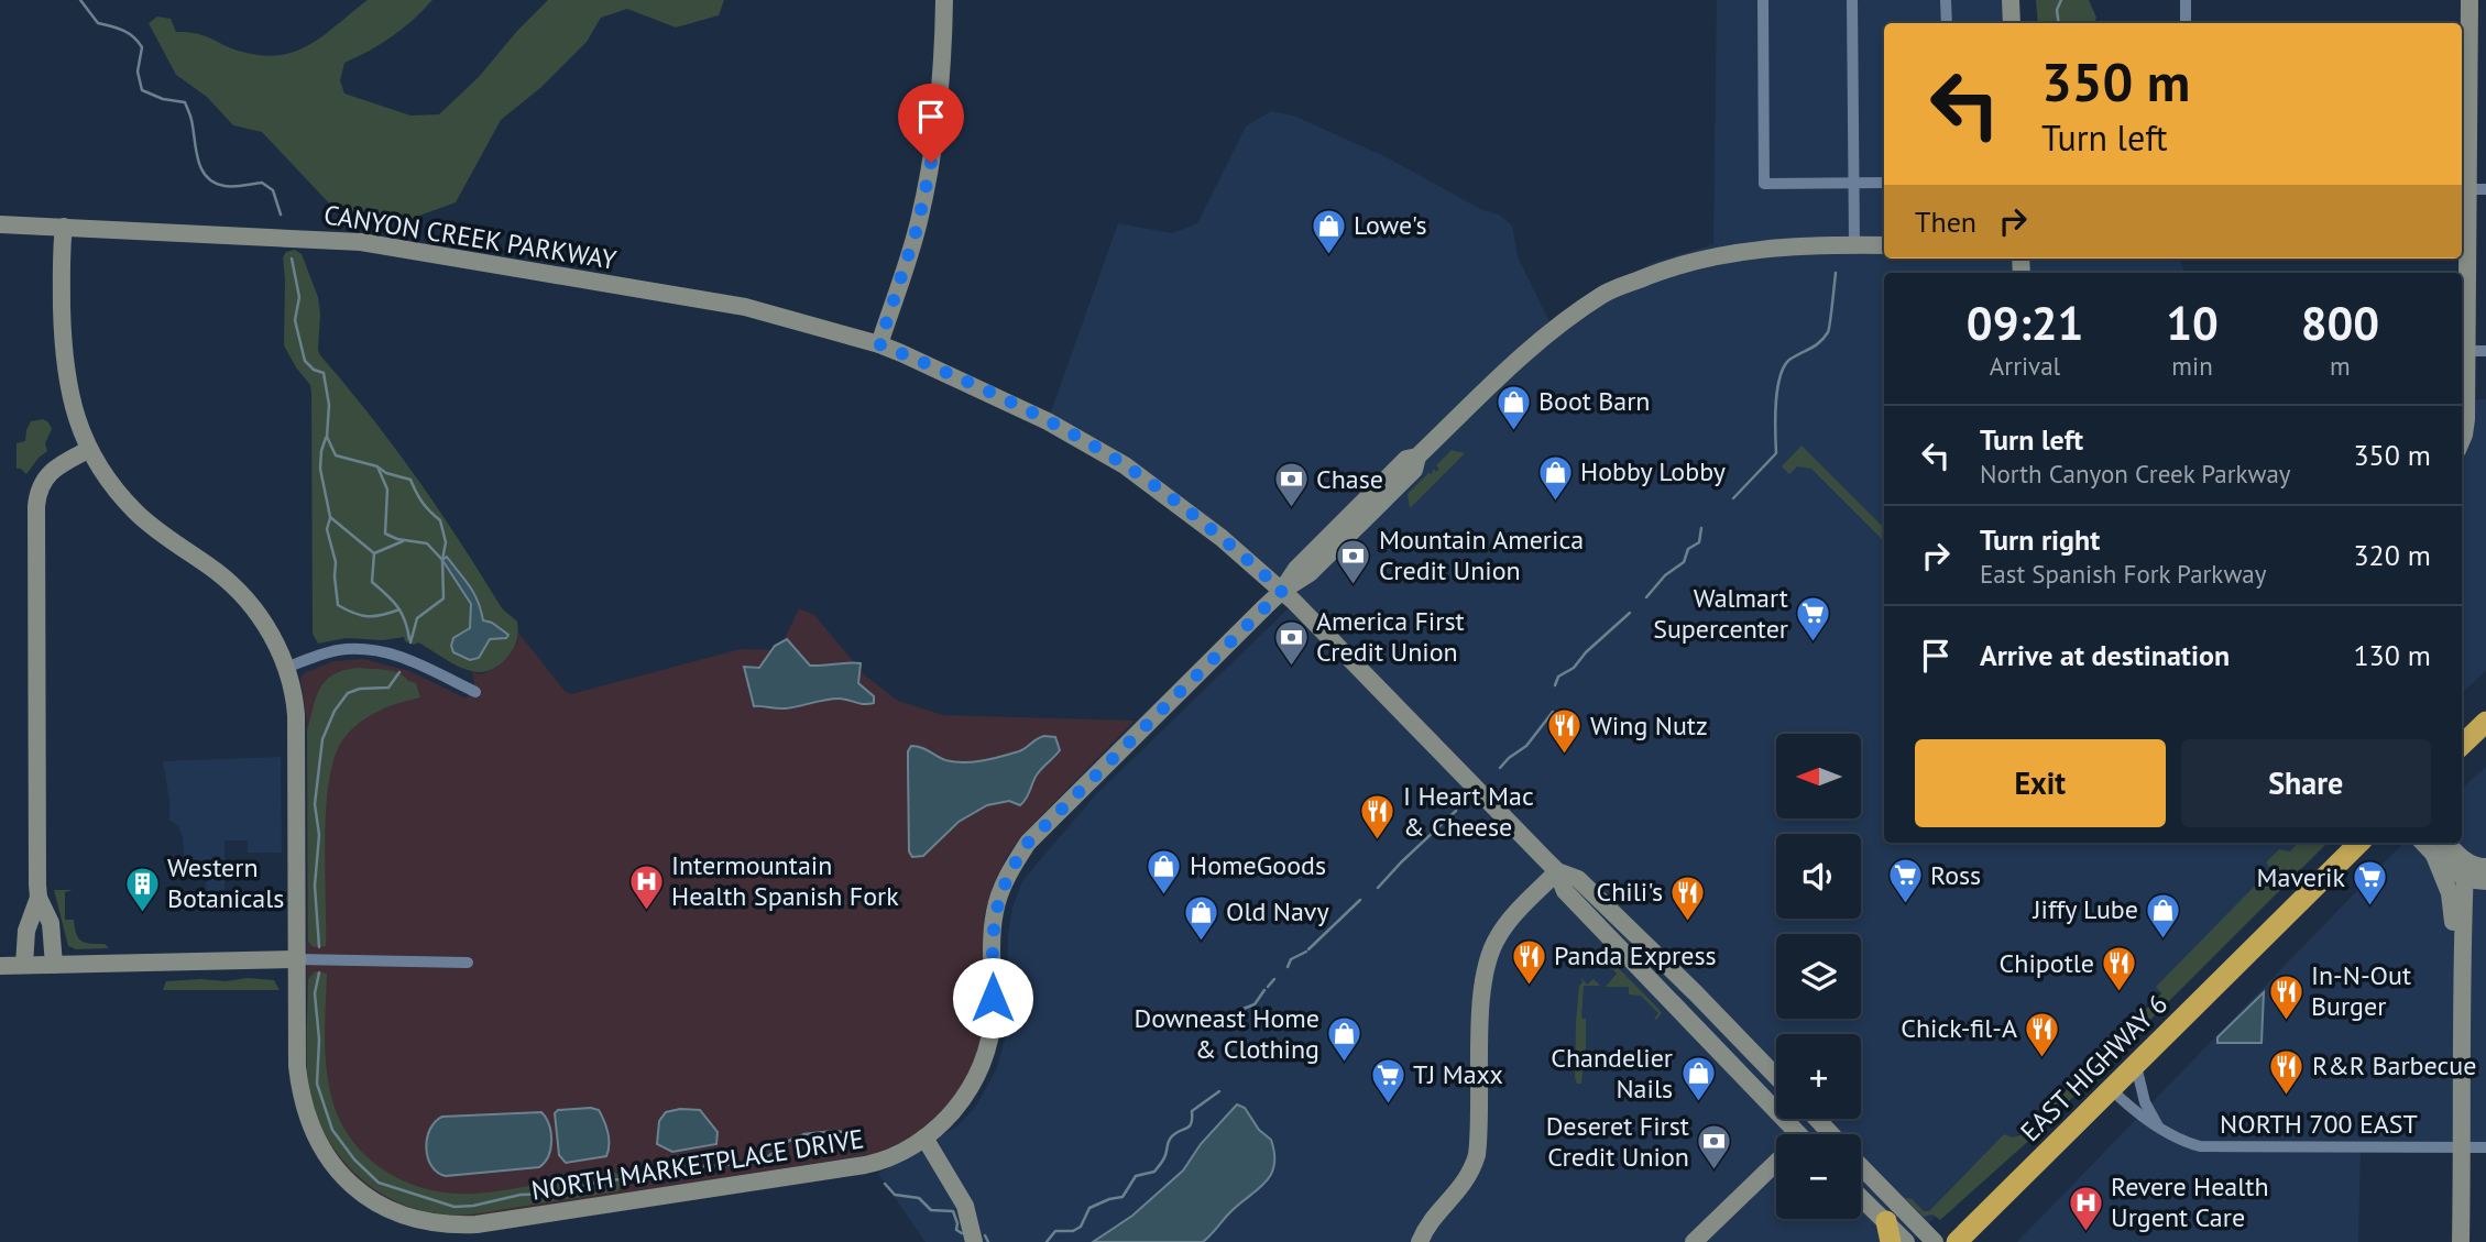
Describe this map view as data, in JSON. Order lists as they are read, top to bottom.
{
  "streets": {
    "highway": ["EAST HIGHWAY 6"],
    "street": ["CANYON CREEK PARKWAY", "NORTH 700 EAST", "NORTH MARKETPLACE DRIVE"]
  },
  "crossings": [
    ["CANYON CREEK PARKWAY", "NORTH MARKETPLACE DRIVE"],
    ["EAST HIGHWAY 6", "NORTH 700 EAST"]
  ],
  "places": {
    "shop": [
      "Lowe's",
      "Boot Barn",
      "Hobby Lobby",
      "HomeGoods",
      "Jiffy Lube",
      "Old Navy",
      "Downeast Home & Clothing",
      "Chandelier Nails"
    ],
    "bank": [
      "Chase",
      "Mountain America Credit Union",
      "America First Credit Union",
      "Deseret First Credit Union"
    ],
    "supermarket": [
      "Walmart Supercenter",
      "Ross",
      "Maverik",
      "TJ Maxx"
    ],
    "restaurant": [
      "Wing Nutz",
      "I Heart Mac & Cheese",
      "Chili's",
      "Panda Express",
      "Chipotle",
      "In-N-Out Burger",
      "Chick-fil-A",
      "R&R Barbecue"
    ],
    "hospital": ["Intermountain Health Spanish Fork", "Revere Health Urgent Care"],
    "building": ["Western Botanicals"]
  },
  "north": "left",
  "page": {
    "turn": ["350 m", "Turn left"],
    "then": "Then",
    "eta": [
      "09:21",
      "Arrival",
      "10",
      "min",
      "800",
      "m"
    ],
    "list": [
      {
        "name": "Turn left",
        "note": "North Canyon Creek Parkway",
        "value": "350 m"
      },
      {
        "name": "Turn right",
        "note": "East Spanish Fork Parkway",
        "value": "320 m"
      },
      {
        "name": "Arrive at destination",
        "value": "130 m"
      }
    ],
    "buttons": ["Exit", "Share"],
    "map_buttons": ["+", "−"]
  }
}
